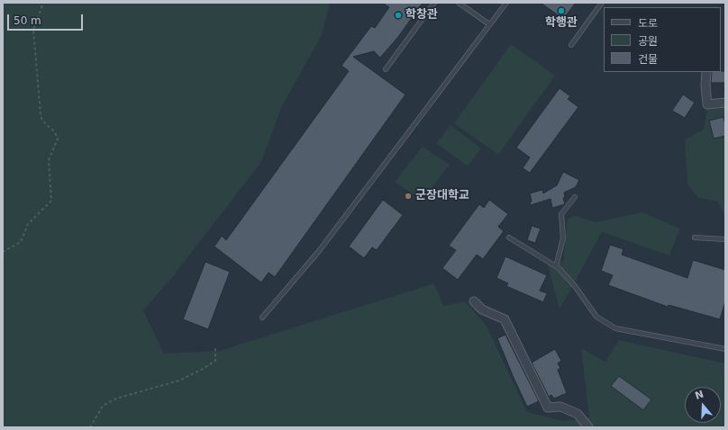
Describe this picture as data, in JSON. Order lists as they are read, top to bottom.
{
  "places": ["학행관", "학창관", "군장대학교"],
  "legend": ["도로", "공원", "건물"],
  "scale_bar": "50 m",
  "north": "top"
}
